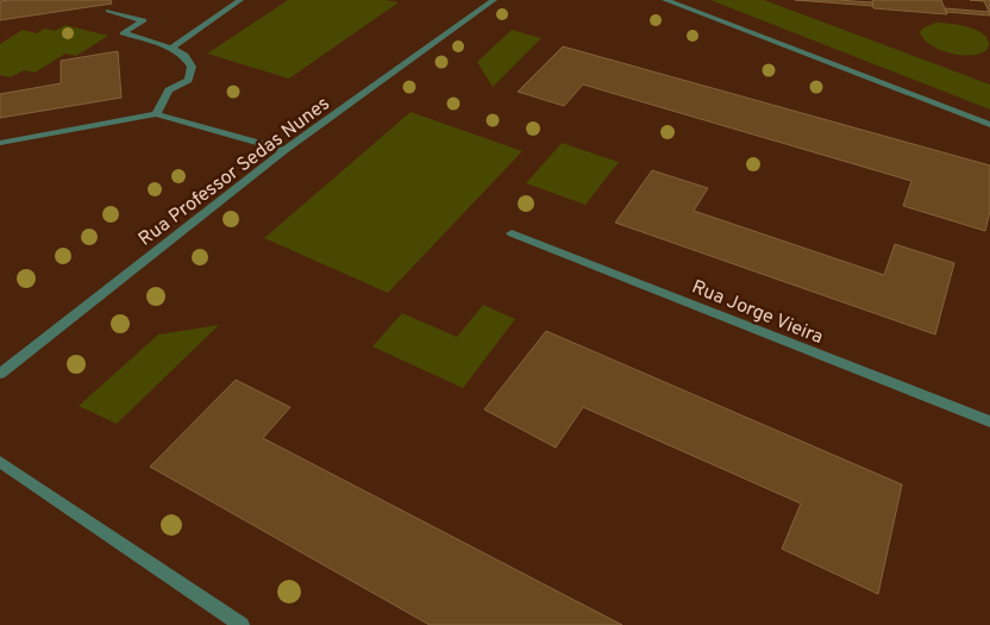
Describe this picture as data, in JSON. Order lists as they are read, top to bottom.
{
  "streets": {
    "street": ["Rua Professor Sedas Nunes", "Rua Jorge Vieira"]
  }
}
